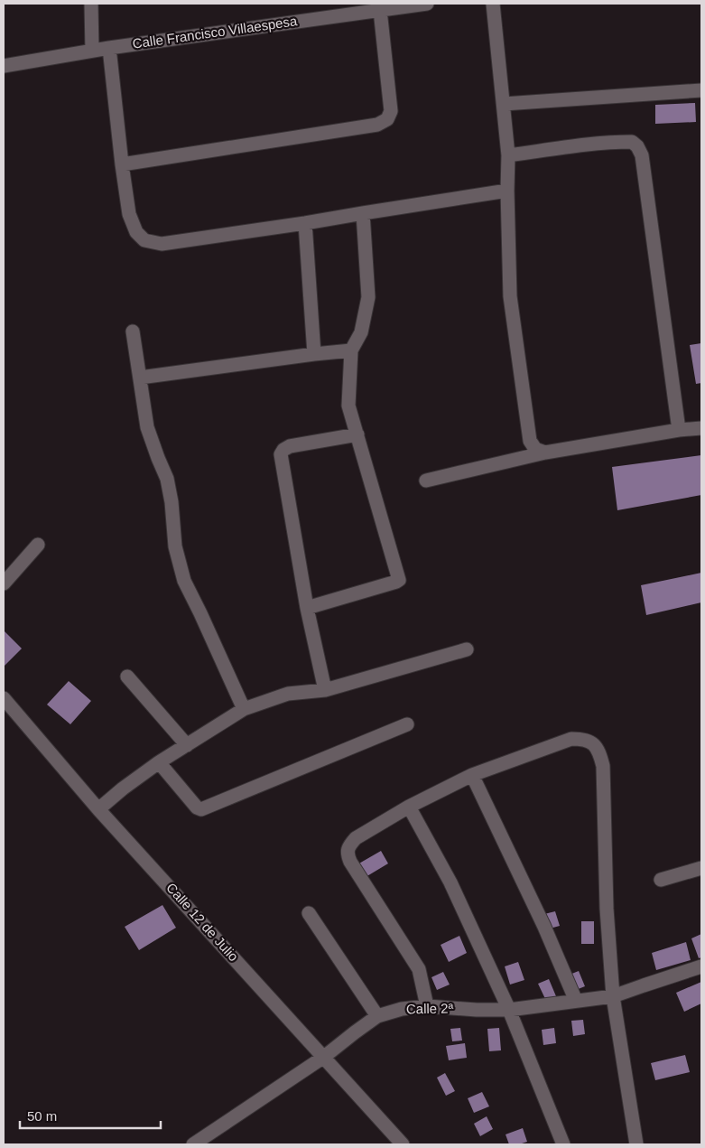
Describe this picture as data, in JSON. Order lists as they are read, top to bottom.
{
  "streets": {
    "street": ["Calle Francisco Villaespesa", "Calle 12 de Julio", "Calle 2ª"]
  },
  "crossings": [
    ["Calle 12 de Julio", "Calle 2ª"]
  ],
  "scale_bar": "50 m"
}
